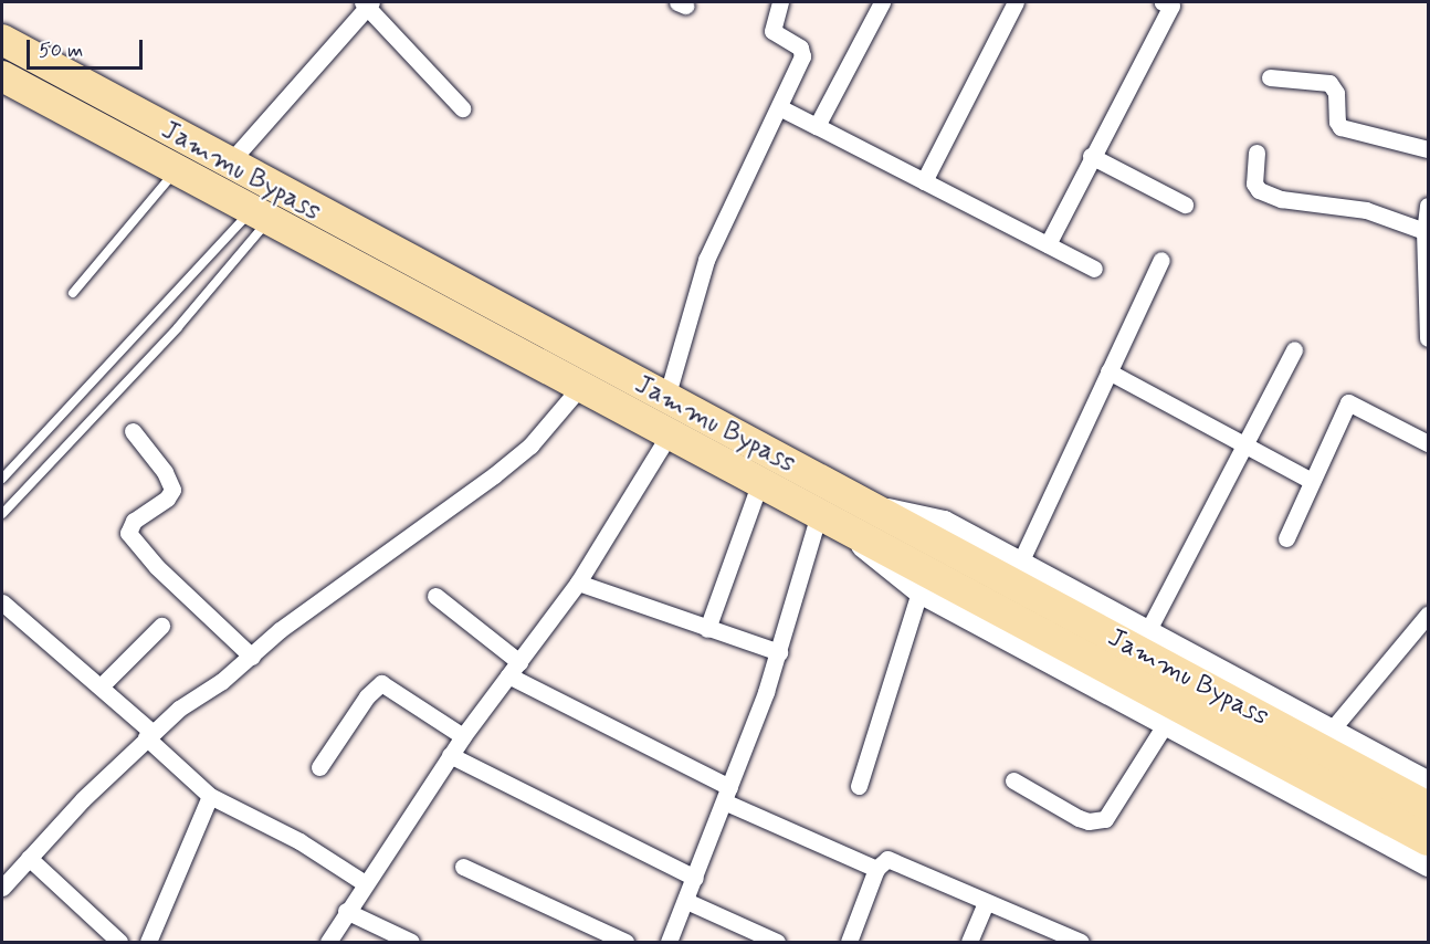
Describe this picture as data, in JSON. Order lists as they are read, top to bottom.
{
  "streets": {
    "highway": ["Jammu Bypass"]
  },
  "scale_bar": "50 m"
}
